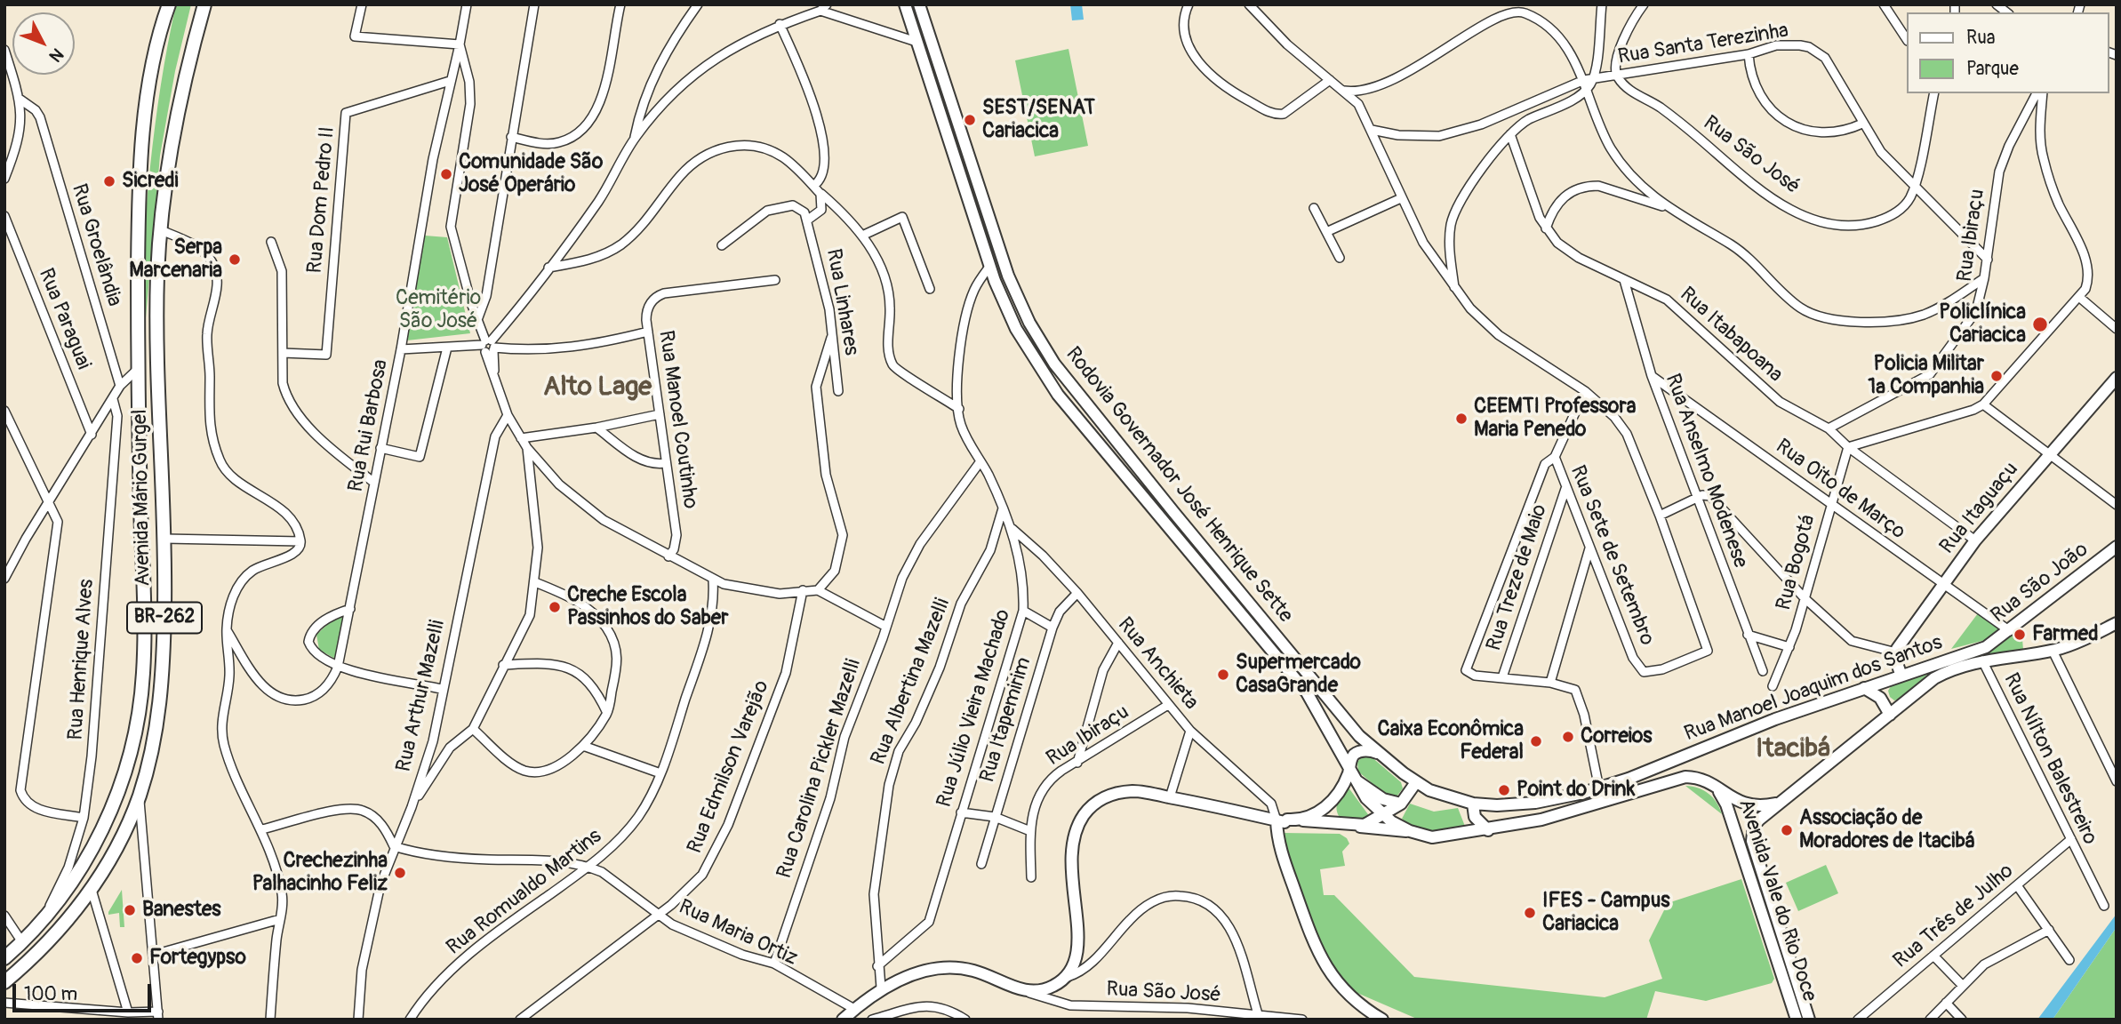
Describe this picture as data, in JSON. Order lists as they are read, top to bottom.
{
  "streets": {
    "main road": [
      "Rodovia Governador José Henrique Sette",
      "Avenida Mário Gurgel",
      "Rua Itaguaçu",
      "Rua São João",
      "BR-262",
      "Rua Manoel Joaquim dos Santos",
      "Avenida Vale do Rio Doce"
    ],
    "street": [
      "Rua Santa Terezinha",
      "Rua São José",
      "Rua Dom Pedro II",
      "Rua Ibiraçu",
      "Rua Groelândia",
      "Rua Linhares",
      "Rua Paraguai",
      "Rua Itabapoana",
      "Rua Manoel Coutinho",
      "Rua Rui Barbosa",
      "Rua Anselmo Modenese",
      "Rua Oito de Março",
      "Rua Sete de Setembro",
      "Rua Bogotá",
      "Rua Treze de Maio",
      "Rua Henrique Alves",
      "Rua Anchieta",
      "Rua Albertina Mazelli",
      "Rua Arthur Mazelli",
      "Rua Júlio Vieira Machado",
      "Rua Itapemirim",
      "Rua Nílton Balestreiro",
      "Rua Edmilson Varejão",
      "Rua Carolina Pickler Mazelli",
      "Rua Romualdo Martins",
      "Rua Três de Julho",
      "Rua Maria Ortiz"
    ]
  },
  "crossings": [
    ["Rua Santa Terezinha", "Rua São José"],
    ["Rua Santa Terezinha", "Rua Ibiraçu"],
    ["Rua Dom Pedro II", "Rua Rui Barbosa"],
    ["Rua Ibiraçu", "Rua Itabapoana"],
    ["Rua Ibiraçu", "Rua Anchieta"],
    ["Rua Itabapoana", "Rua Anselmo Modenese"],
    ["Rua Itabapoana", "Rua Itaguaçu"],
    ["Rua Itabapoana", "Rua Bogotá"],
    ["Rua Anselmo Modenese", "Rua Oito de Março"],
    ["Rodovia Governador José Henrique Sette", "Rua Manoel Joaquim dos Santos"],
    ["Rodovia Governador José Henrique Sette", "Rua Júlio Vieira Machado"],
    ["Rua Oito de Março", "Rua Itaguaçu"],
    ["Rua Oito de Março", "Rua Bogotá"],
    ["Rua Oito de Março", "Rua São João"],
    ["Avenida Mário Gurgel", "Rua Henrique Alves"],
    ["Rua Sete de Setembro", "Rua Treze de Maio"],
    ["Rua São João", "Rua Manoel Joaquim dos Santos"],
    ["Rua Anchieta", "Rua Júlio Vieira Machado"],
    ["Rua Anchieta", "Rua Itapemirim"],
    ["Rua Albertina Mazelli", "Rua Júlio Vieira Machado"],
    ["Rua Manoel Joaquim dos Santos", "Rua Nílton Balestreiro"],
    ["Rua Manoel Joaquim dos Santos", "Avenida Vale do Rio Doce"],
    ["Rua Arthur Mazelli", "Rua Maria Ortiz"],
    ["Rua Júlio Vieira Machado", "Rua Carolina Pickler Mazelli"],
    ["Rua Nílton Balestreiro", "Rua Três de Julho"],
    ["Rua Edmilson Varejão", "Rua Maria Ortiz"],
    ["Rua Carolina Pickler Mazelli", "Rua Maria Ortiz"],
    ["Rua Romualdo Martins", "Rua Maria Ortiz"]
  ],
  "districts": ["Alto Lage", "Itacibá"],
  "parks": ["Cemitério São José"],
  "places": [
    "SEST/SENAT Cariacica",
    "Comunidade São José Operário",
    "Sicredi",
    "Serpa Marcenaria",
    "Policlínica Cariacica",
    "Policia Militar 1ª Companhia",
    "CEEMTI Professora Maria Penedo",
    "Creche Escola Passinhos do Saber",
    "Farmed",
    "Supermercado CasaGrande",
    "Correios",
    "Caixa Econômica Federal",
    "Point do Drink",
    "Associação de Moradores de Itacibá",
    "Crechezinha Palhacinho Feliz",
    "Banestes",
    "IFES - Campus Cariacica",
    "Fortegypso"
  ],
  "legend": ["Rua", "Parque"],
  "scale_bar": "100 m",
  "north": "bottom right"
}
